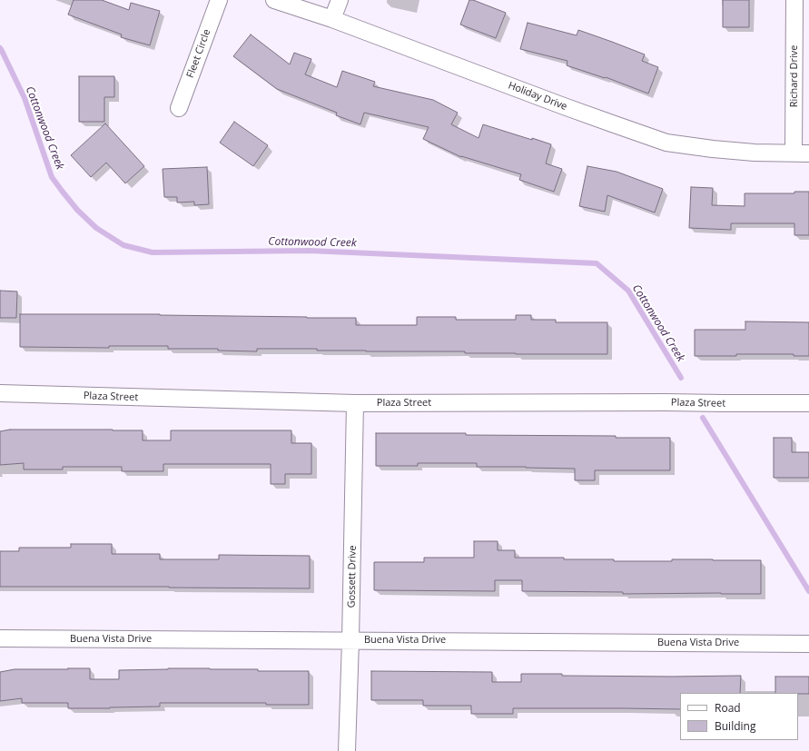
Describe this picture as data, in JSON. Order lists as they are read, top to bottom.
{
  "streets": {
    "street": [
      "Fleet Circle",
      "Richard Drive",
      "Holiday Drive",
      "Plaza Street",
      "Gossett Drive",
      "Buena Vista Drive"
    ]
  },
  "crossings": [
    ["Richard Drive", "Holiday Drive"],
    ["Plaza Street", "Gossett Drive"],
    ["Gossett Drive", "Buena Vista Drive"]
  ],
  "water": ["Cottonwood Creek"],
  "legend": ["Road", "Building"]
}
